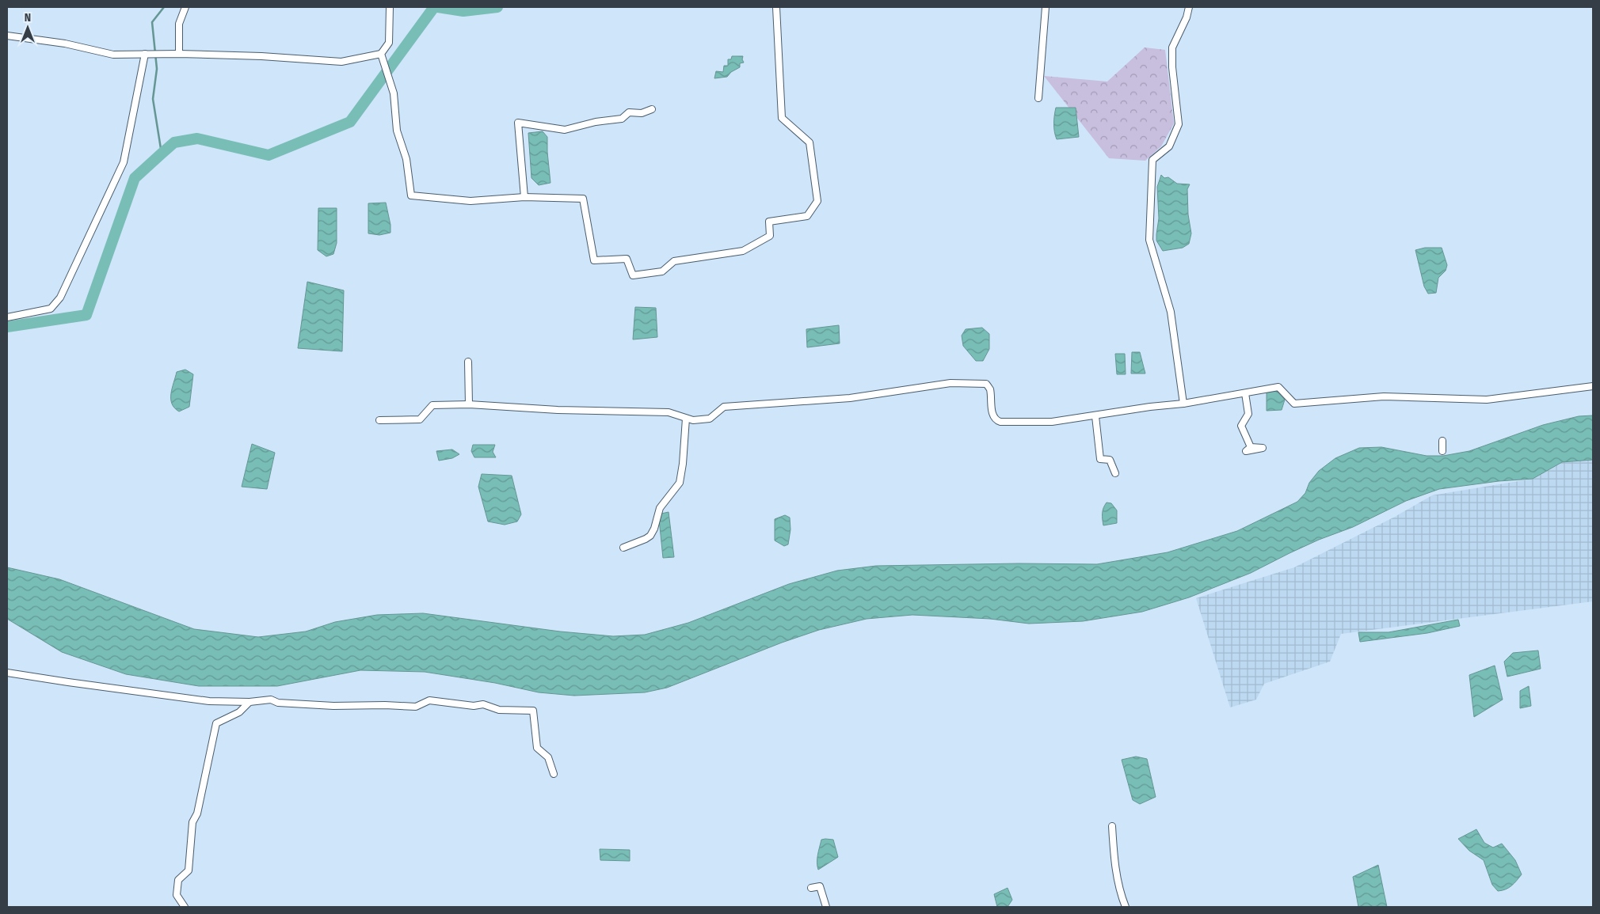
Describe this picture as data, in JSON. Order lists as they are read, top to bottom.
{
  "north": "top"
}
